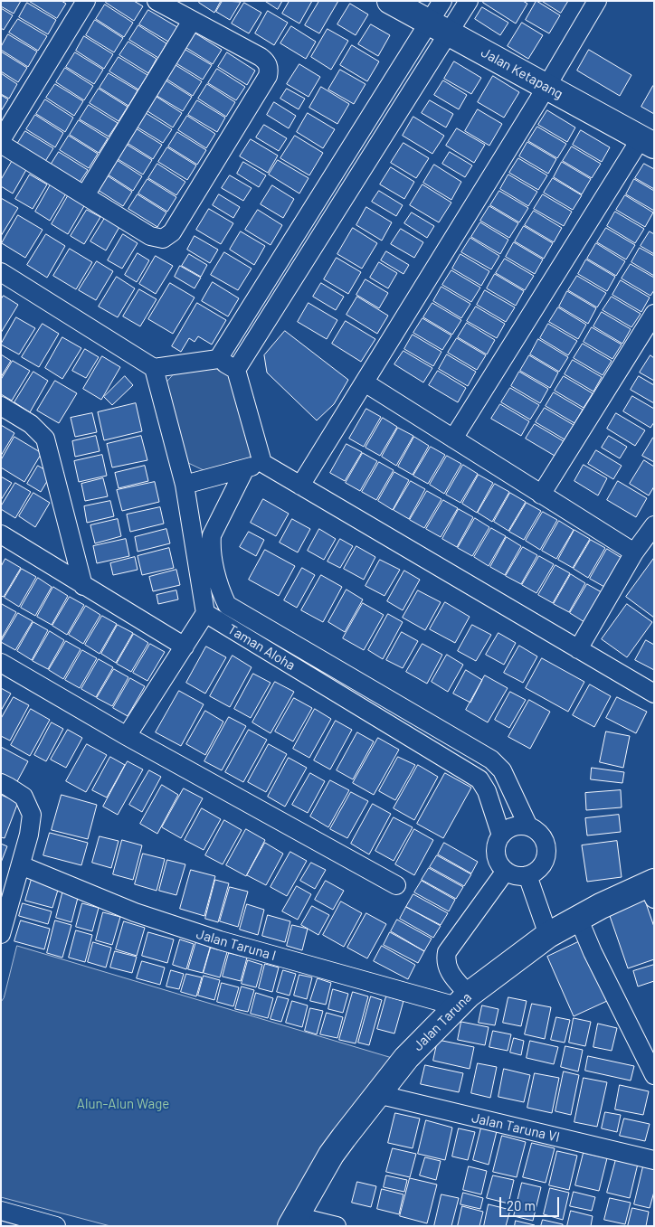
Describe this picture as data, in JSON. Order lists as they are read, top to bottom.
{
  "streets": {
    "street": [
      "Jalan Ketapang",
      "Taman Aloha",
      "Jalan Taruna I",
      "Jalan Taruna",
      "Jalan Taruna VI"
    ]
  },
  "crossings": [
    ["Jalan Taruna I", "Jalan Taruna"],
    ["Jalan Taruna", "Jalan Taruna VI"]
  ],
  "parks": ["Alun-Alun Wage"],
  "scale_bar": "20 m"
}
